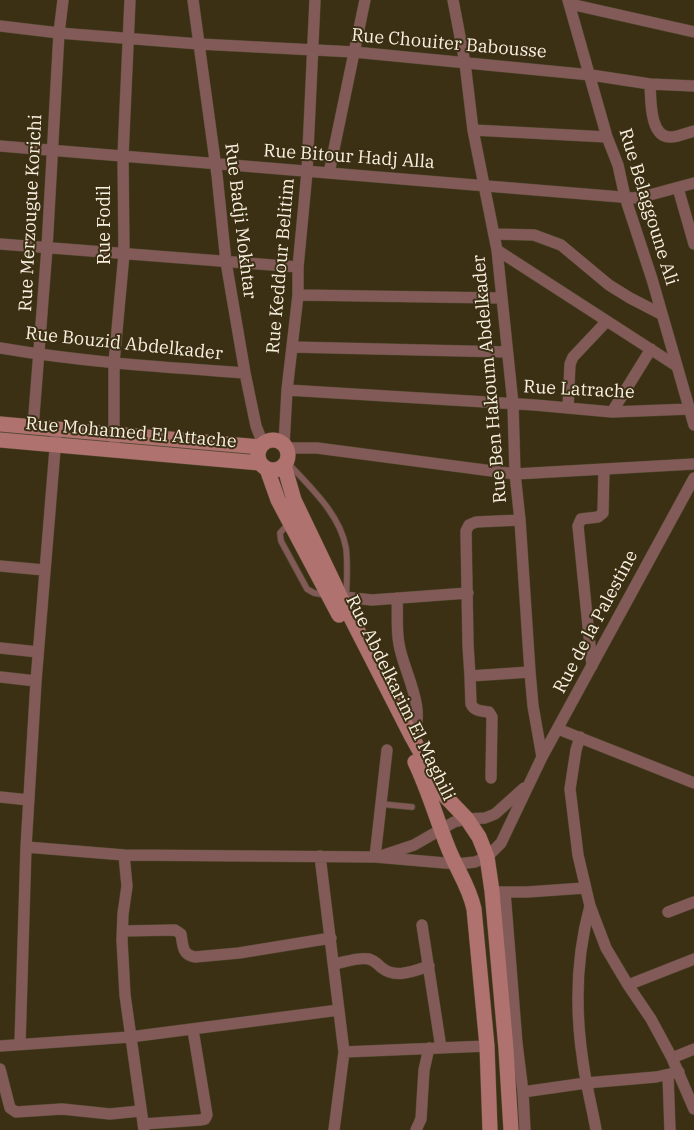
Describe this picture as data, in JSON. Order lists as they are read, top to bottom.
{
  "streets": {
    "street": [
      "Rue Chouiter Babousse",
      "Rue Bitour Hadj Alla",
      "Rue Belaggoune Ali",
      "Rue Merzougue Korichi",
      "Rue Badji Mokhtar",
      "Rue Fodil",
      "Rue Keddour Belitim",
      "Rue Bouzid Abdelkader",
      "Rue Ben Hakoum Abdelkader",
      "Rue Latrache",
      "Rue Mohamed El Attache",
      "Rue de la Palestine",
      "Rue Abdelkarim El Maghili"
    ]
  },
  "crossings": [
    ["Rue Chouiter Babousse", "Rue Belaggoune Ali"],
    ["Rue Chouiter Babousse", "Rue Merzougue Korichi"],
    ["Rue Chouiter Babousse", "Rue Badji Mokhtar"],
    ["Rue Chouiter Babousse", "Rue Fodil"],
    ["Rue Chouiter Babousse", "Rue Keddour Belitim"],
    ["Rue Chouiter Babousse", "Rue Ben Hakoum Abdelkader"],
    ["Rue Bitour Hadj Alla", "Rue Belaggoune Ali"],
    ["Rue Bitour Hadj Alla", "Rue Merzougue Korichi"],
    ["Rue Bitour Hadj Alla", "Rue Badji Mokhtar"],
    ["Rue Bitour Hadj Alla", "Rue Fodil"],
    ["Rue Bitour Hadj Alla", "Rue Keddour Belitim"],
    ["Rue Bitour Hadj Alla", "Rue Ben Hakoum Abdelkader"],
    ["Rue Belaggoune Ali", "Rue Latrache"],
    ["Rue Merzougue Korichi", "Rue Bouzid Abdelkader"],
    ["Rue Merzougue Korichi", "Rue Mohamed El Attache"],
    ["Rue Badji Mokhtar", "Rue Keddour Belitim"],
    ["Rue Badji Mokhtar", "Rue Bouzid Abdelkader"],
    ["Rue Badji Mokhtar", "Rue Mohamed El Attache"],
    ["Rue Badji Mokhtar", "Rue Abdelkarim El Maghili"],
    ["Rue Fodil", "Rue Bouzid Abdelkader"],
    ["Rue Fodil", "Rue Mohamed El Attache"],
    ["Rue Keddour Belitim", "Rue Latrache"],
    ["Rue Keddour Belitim", "Rue Mohamed El Attache"],
    ["Rue Keddour Belitim", "Rue Abdelkarim El Maghili"],
    ["Rue Ben Hakoum Abdelkader", "Rue Latrache"],
    ["Rue Ben Hakoum Abdelkader", "Rue de la Palestine"],
    ["Rue Mohamed El Attache", "Rue Abdelkarim El Maghili"]
  ]
}
